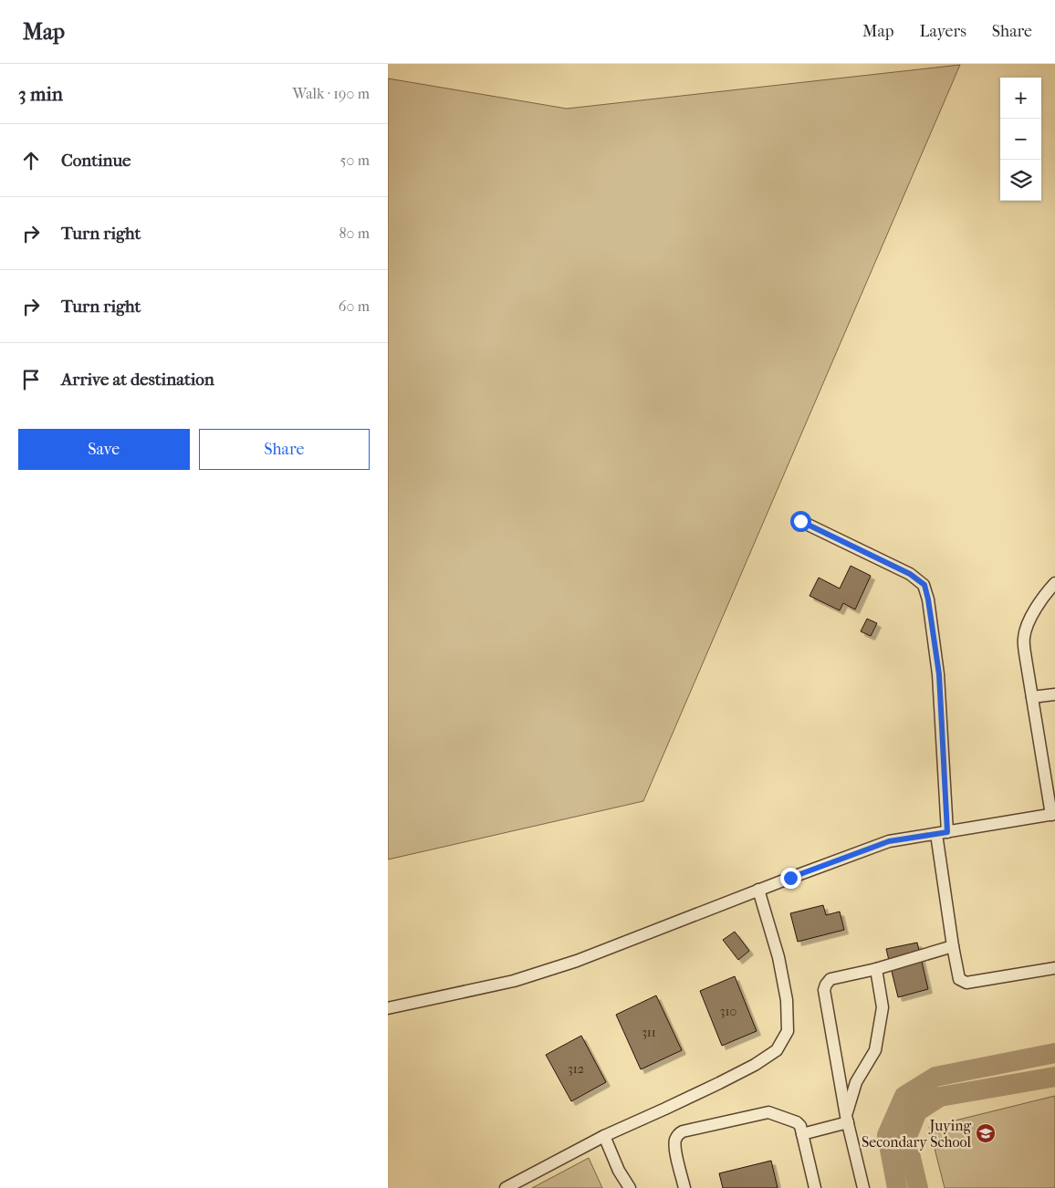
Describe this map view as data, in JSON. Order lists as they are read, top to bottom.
{
  "places": {
    "school or university": ["Juying Secondary School"]
  },
  "house_numbers": ["310", "311", "312"],
  "page": {
    "header": "Map",
    "nav": ["Map", "Layers", "Share"],
    "heading": ["3 min", "Walk · 190 m"],
    "map_buttons": ["+", "−"],
    "list": [
      ["Continue", "50 m"],
      ["Turn right", "80 m"],
      ["Turn right", "60 m"],
      "Arrive at destination"
    ],
    "buttons": ["Save", "Share"]
  }
}
